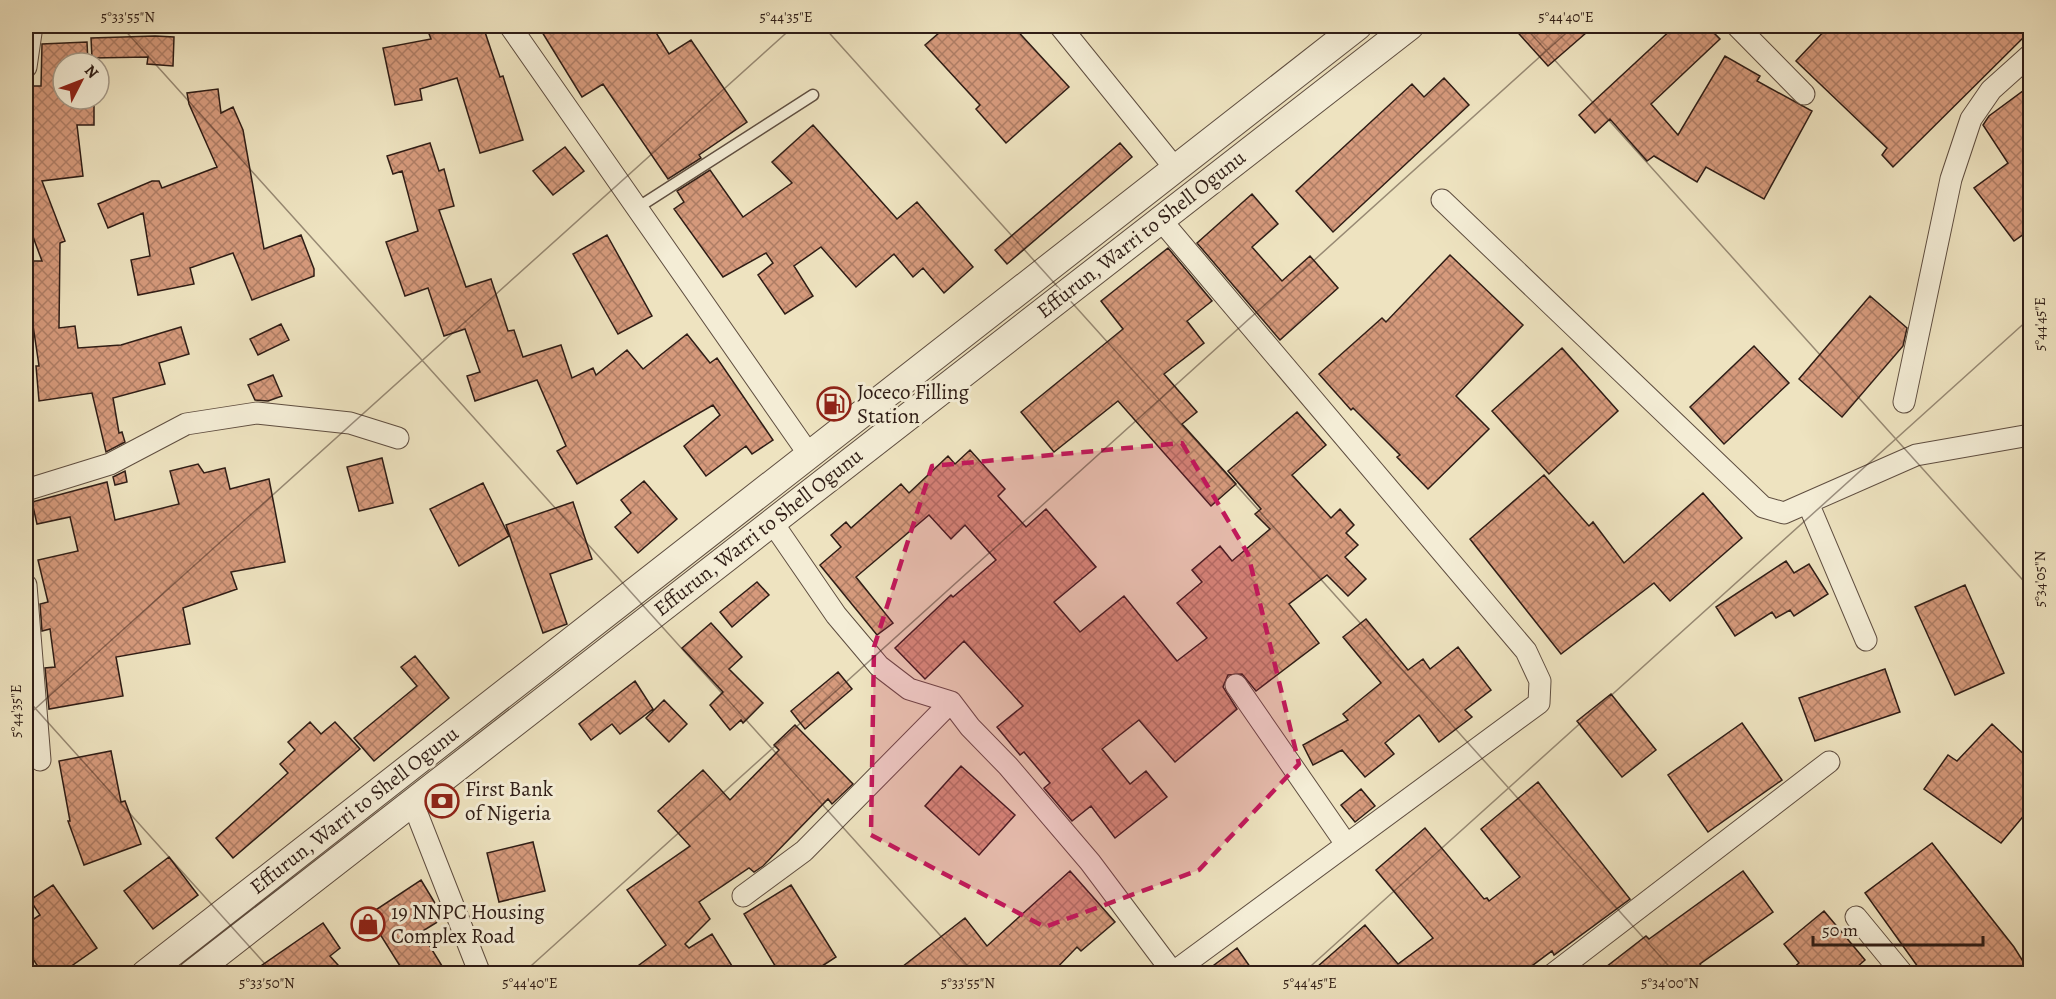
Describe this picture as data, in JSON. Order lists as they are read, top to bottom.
{
  "streets": {
    "street": ["Effurun, Warri to Shell Ogunu"]
  },
  "places": {
    "fuel station": ["Joceco Filling Station"],
    "bank": ["First Bank of Nigeria"],
    "shop": ["19 NNPC Housing Complex Road"]
  },
  "scale_bar": "50 m",
  "north": "top right",
  "coordinates": [
    "5°33'55\"N",
    "5°44'35\"E",
    "5°44'40\"E",
    "5°44'45\"E",
    "5°34'05\"N",
    "5°33'50\"N",
    "5°34'00\"N"
  ]
}
